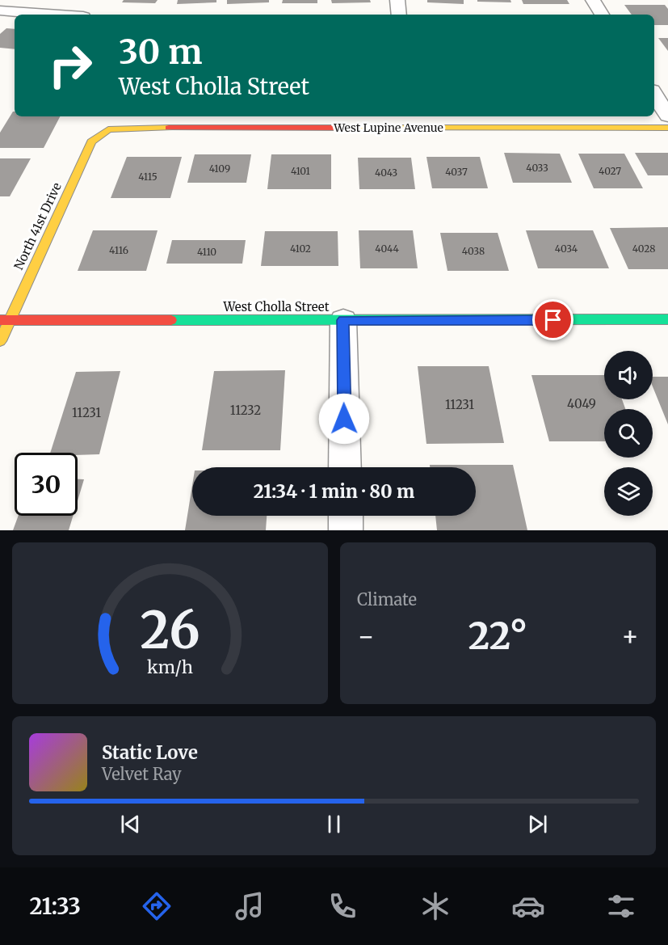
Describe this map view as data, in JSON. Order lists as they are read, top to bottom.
{
  "streets": {
    "street": ["West Lupine Avenue", "North 41st Drive", "West Cholla Street"]
  },
  "crossings": [
    ["West Lupine Avenue", "North 41st Drive"],
    ["North 41st Drive", "West Cholla Street"]
  ],
  "house_numbers": [
    "4033",
    "4109",
    "4101",
    "4027",
    "4037",
    "4043",
    "4115",
    "4102",
    "4044",
    "4034",
    "4028",
    "4116",
    "4038",
    "4110",
    "4049",
    "11231",
    "11232",
    "11231"
  ],
  "page": {
    "turn": ["30 m", "West Cholla Street"],
    "limit": "30",
    "trip": "21:34 · 1 min · 80 m",
    "tile": "Climate",
    "heat": ["−", "22°", "+"],
    "song": ["Static Love", "Velvet Ray"],
    "tabs": "21:33",
    "gauge": ["26", "km/h"]
  }
}
